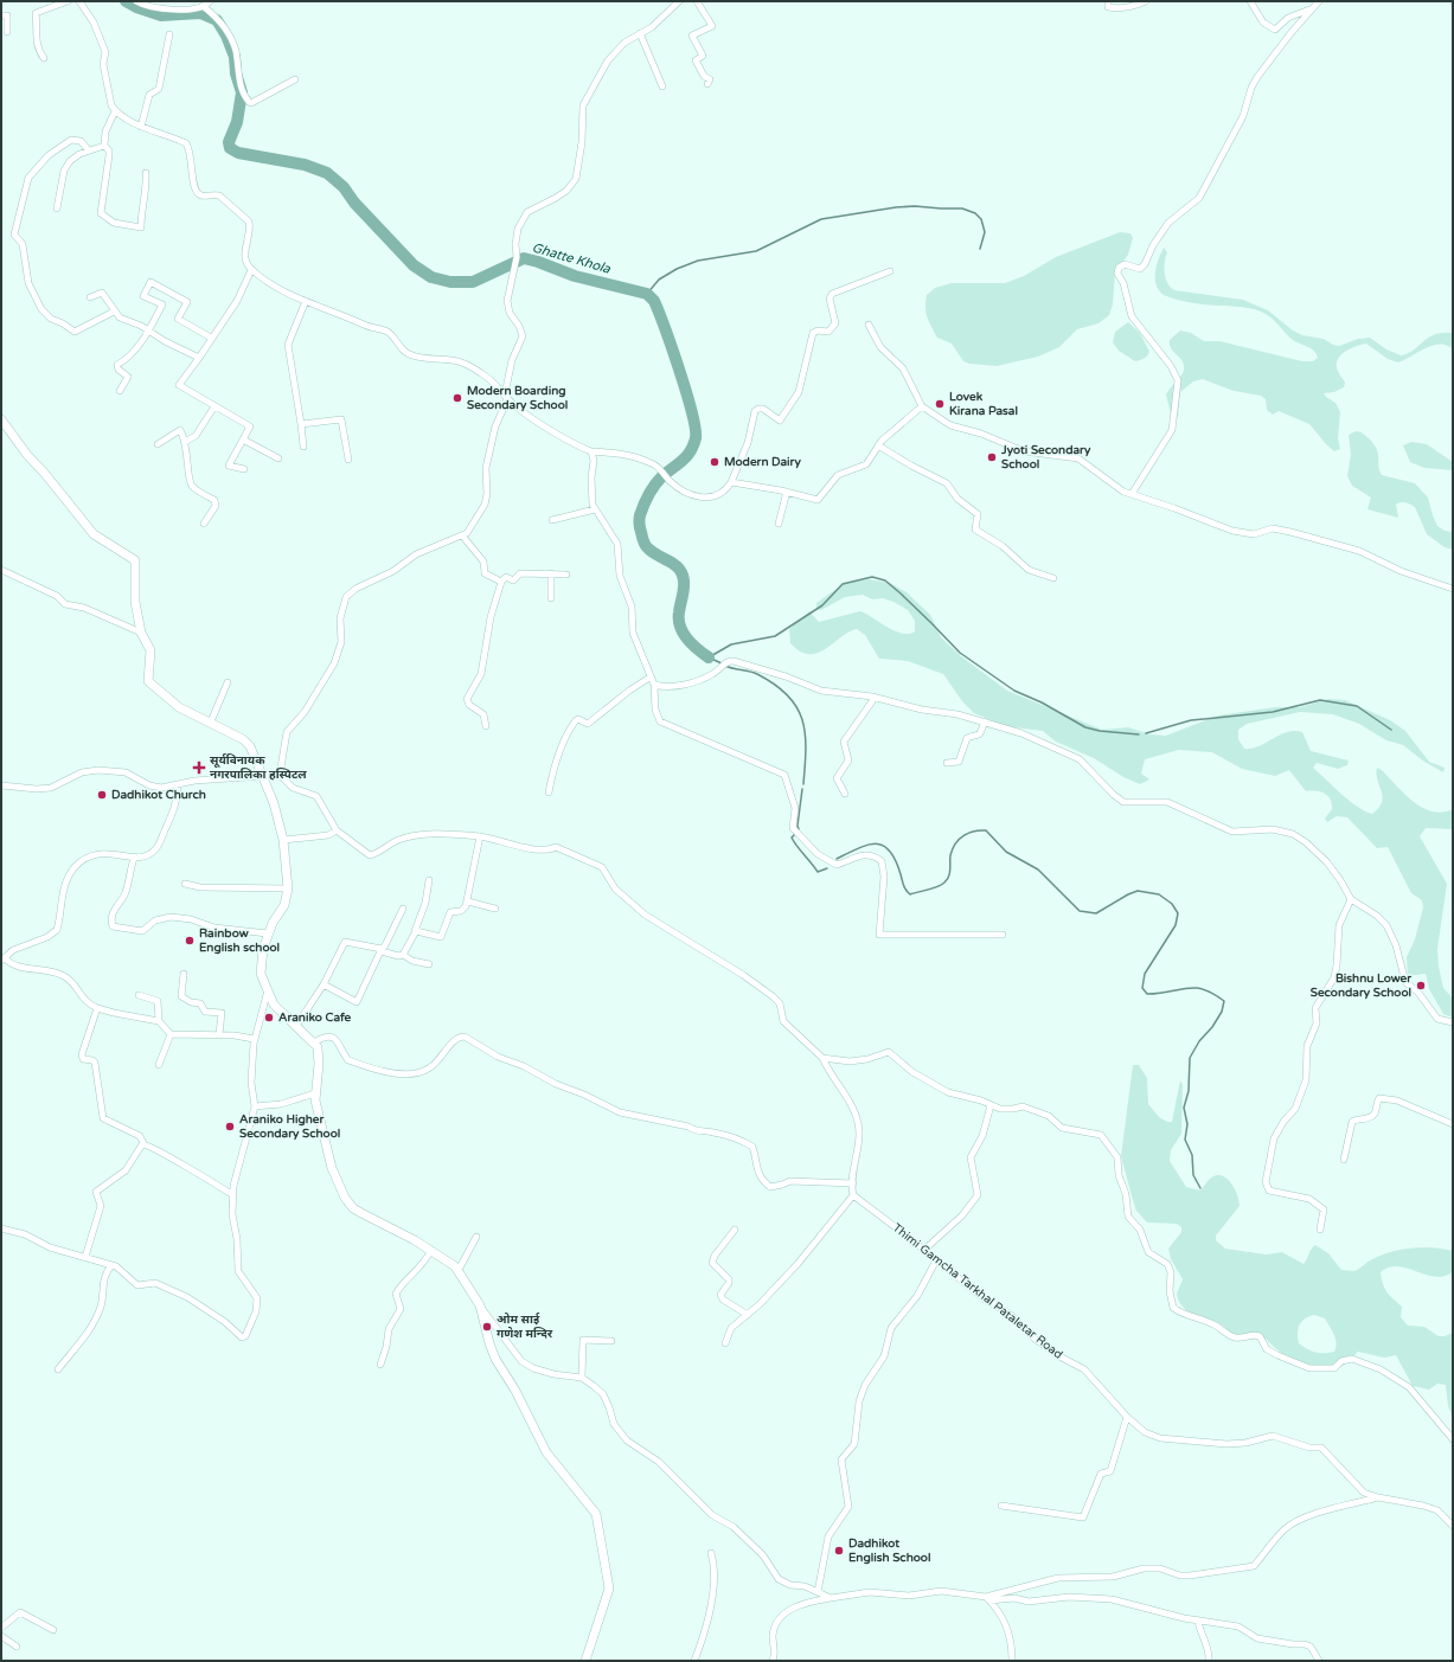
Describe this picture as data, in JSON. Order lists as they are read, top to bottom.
{
  "streets": {
    "street": ["Thimi Gamcha Tarkhal Pataletar Road"]
  },
  "water": ["Ghatte Khola"],
  "places": {
    "other": [
      "Modern Boarding Secondary School",
      "Lovek Kirana Pasal",
      "Jyoti Secondary School",
      "Modern Dairy",
      "Dadhikot Church",
      "Rainbow English school",
      "Bishnu Lower Secondary School",
      "Araniko Cafe",
      "Araniko Higher Secondary School",
      "ओम साई गणेश मन्दिर",
      "Dadhikot English School"
    ],
    "health": ["सूर्यविनायक नगरपालिका हस्पिटल"]
  }
}
